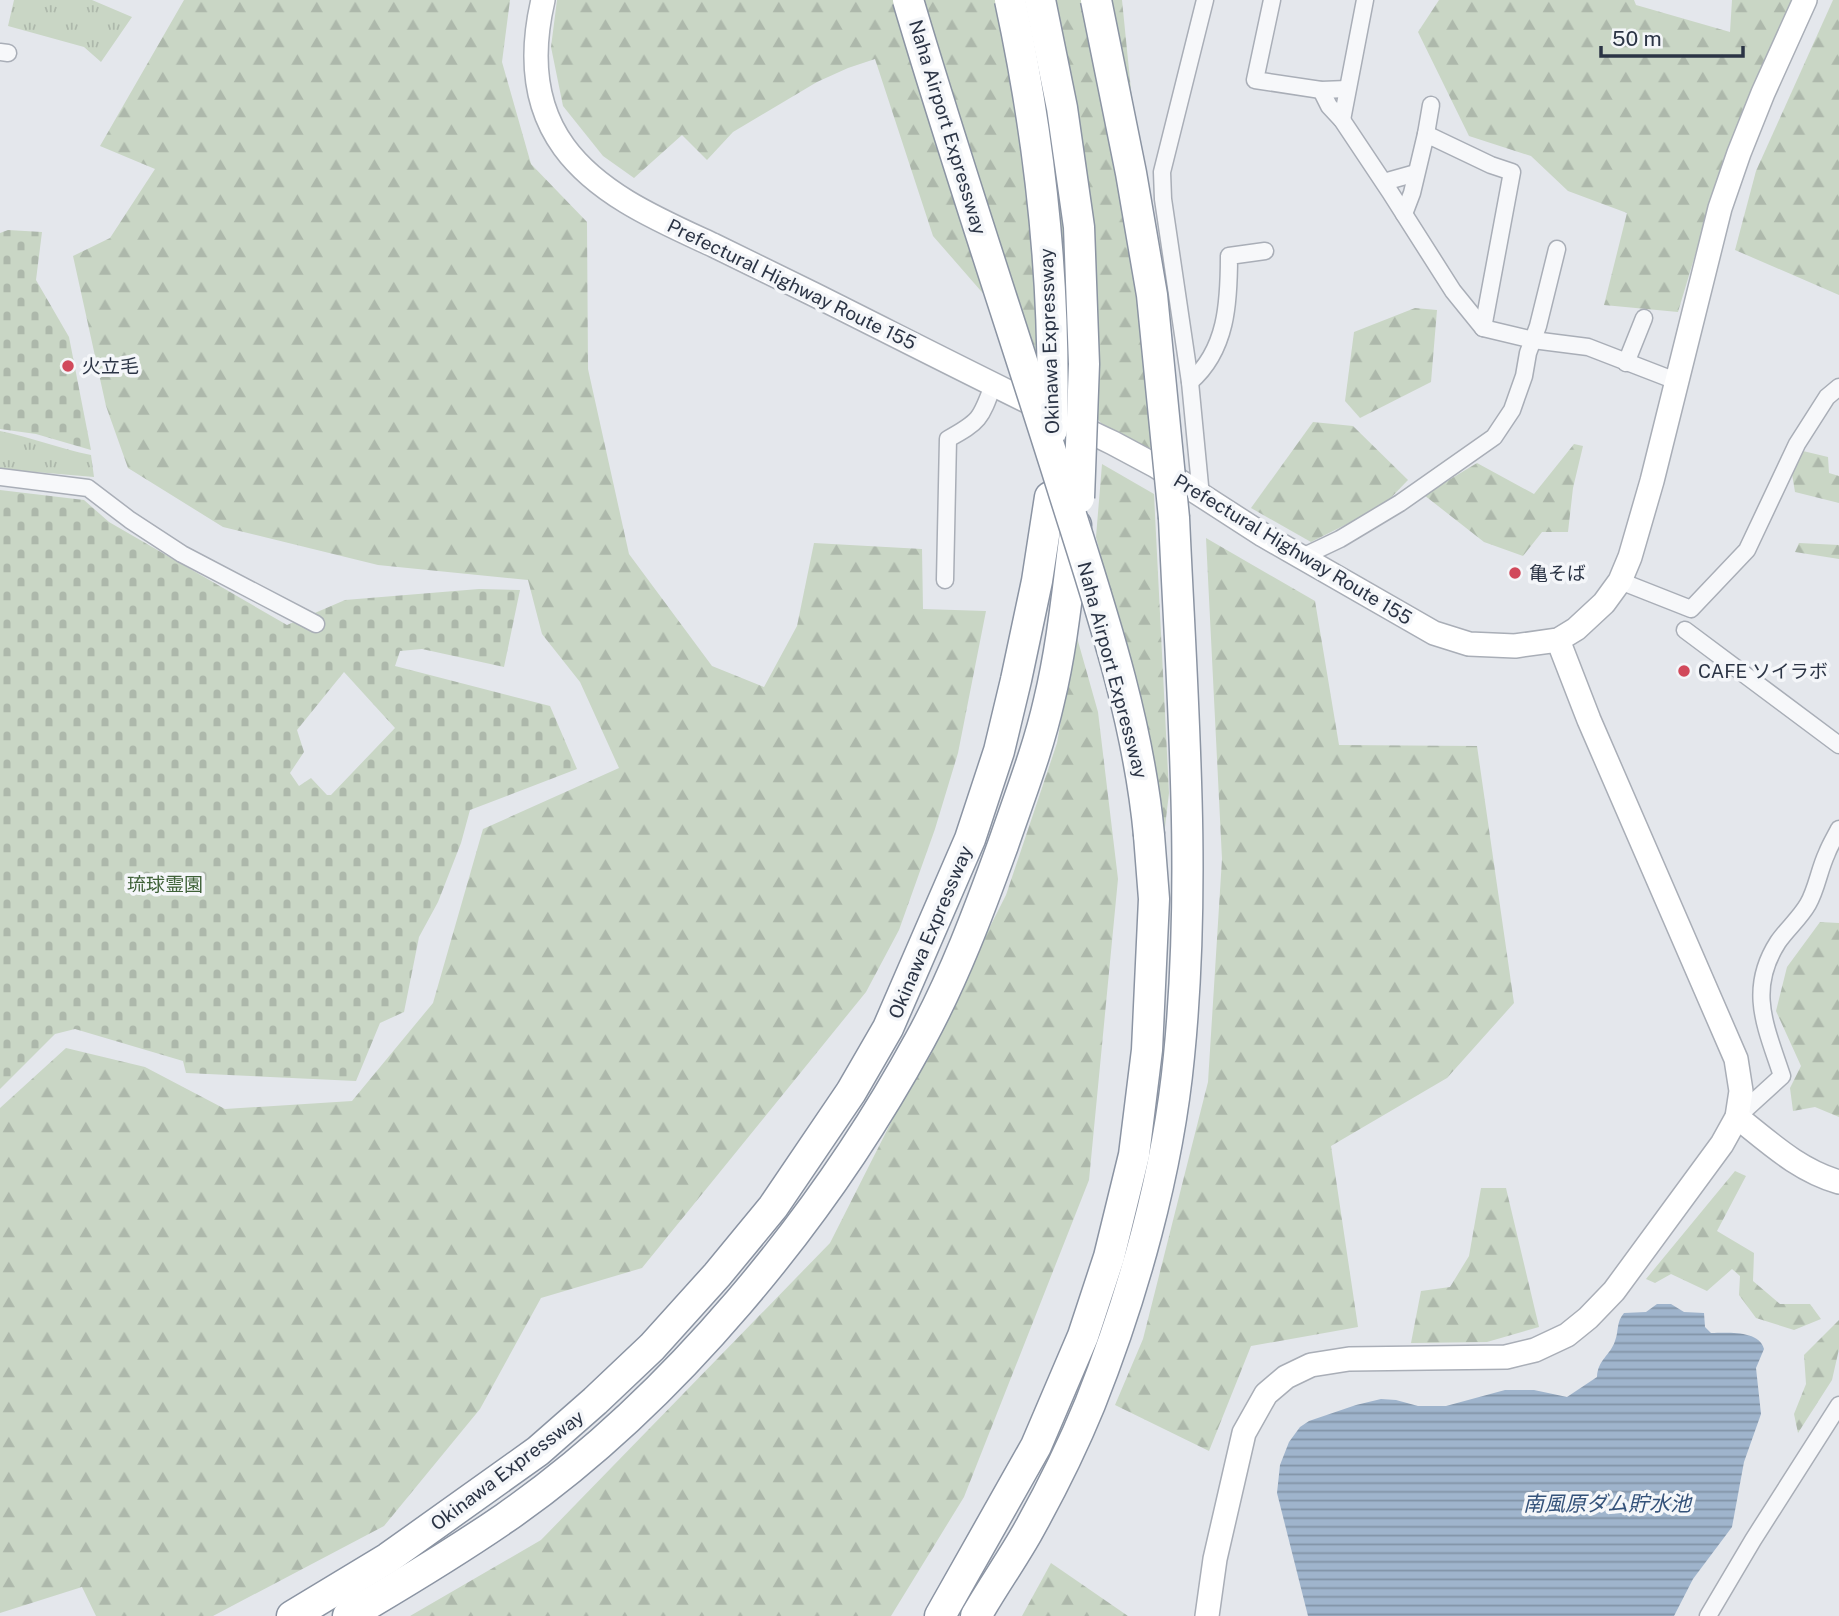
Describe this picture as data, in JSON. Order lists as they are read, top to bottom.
{
  "streets": {
    "highway": ["Naha Airport Expressway", "Okinawa Expressway"],
    "main road": ["Prefectural Highway Route 155"]
  },
  "water": ["南風原ダム貯水池"],
  "parks": ["琉球霊園"],
  "places": ["火立毛", "亀そば", "CAFE ソイラボ"],
  "scale_bar": "50 m"
}
